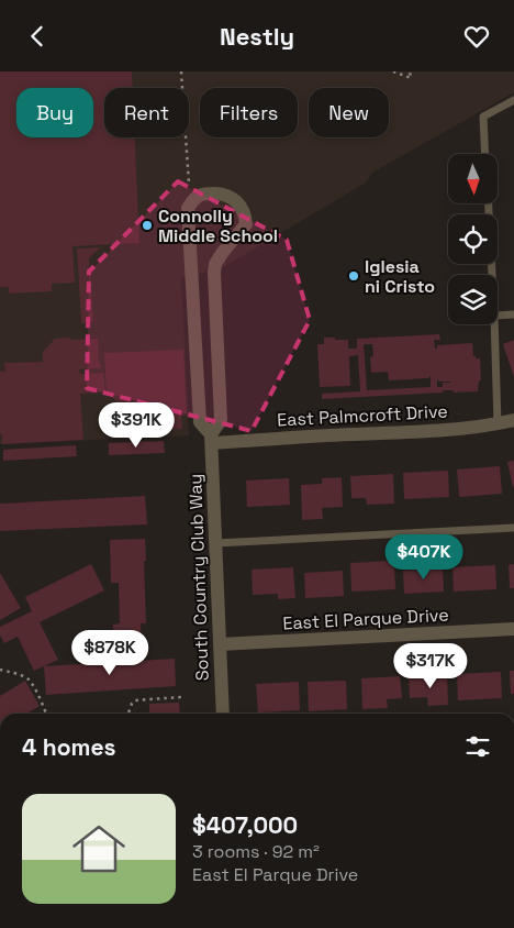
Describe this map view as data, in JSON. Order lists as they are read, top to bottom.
{
  "streets": {
    "street": ["East Palmcroft Drive", "South Country Club Way", "East El Parque Drive"]
  },
  "crossings": [
    ["East Palmcroft Drive", "South Country Club Way"],
    ["South Country Club Way", "East El Parque Drive"]
  ],
  "places": ["Connolly Middle School", "Iglesia ni Cristo"],
  "north": "bottom",
  "page": {
    "header": "Nestly",
    "chip": [
      "Buy",
      "Rent",
      "Filters",
      "New"
    ],
    "price": [
      "$391K",
      "$407K",
      "$878K",
      "$317K"
    ],
    "heading": "4 homes",
    "list": [
      {
        "name": "$407,000",
        "note": "3 rooms · 92 m² · East El Parque Drive"
      }
    ]
  }
}
